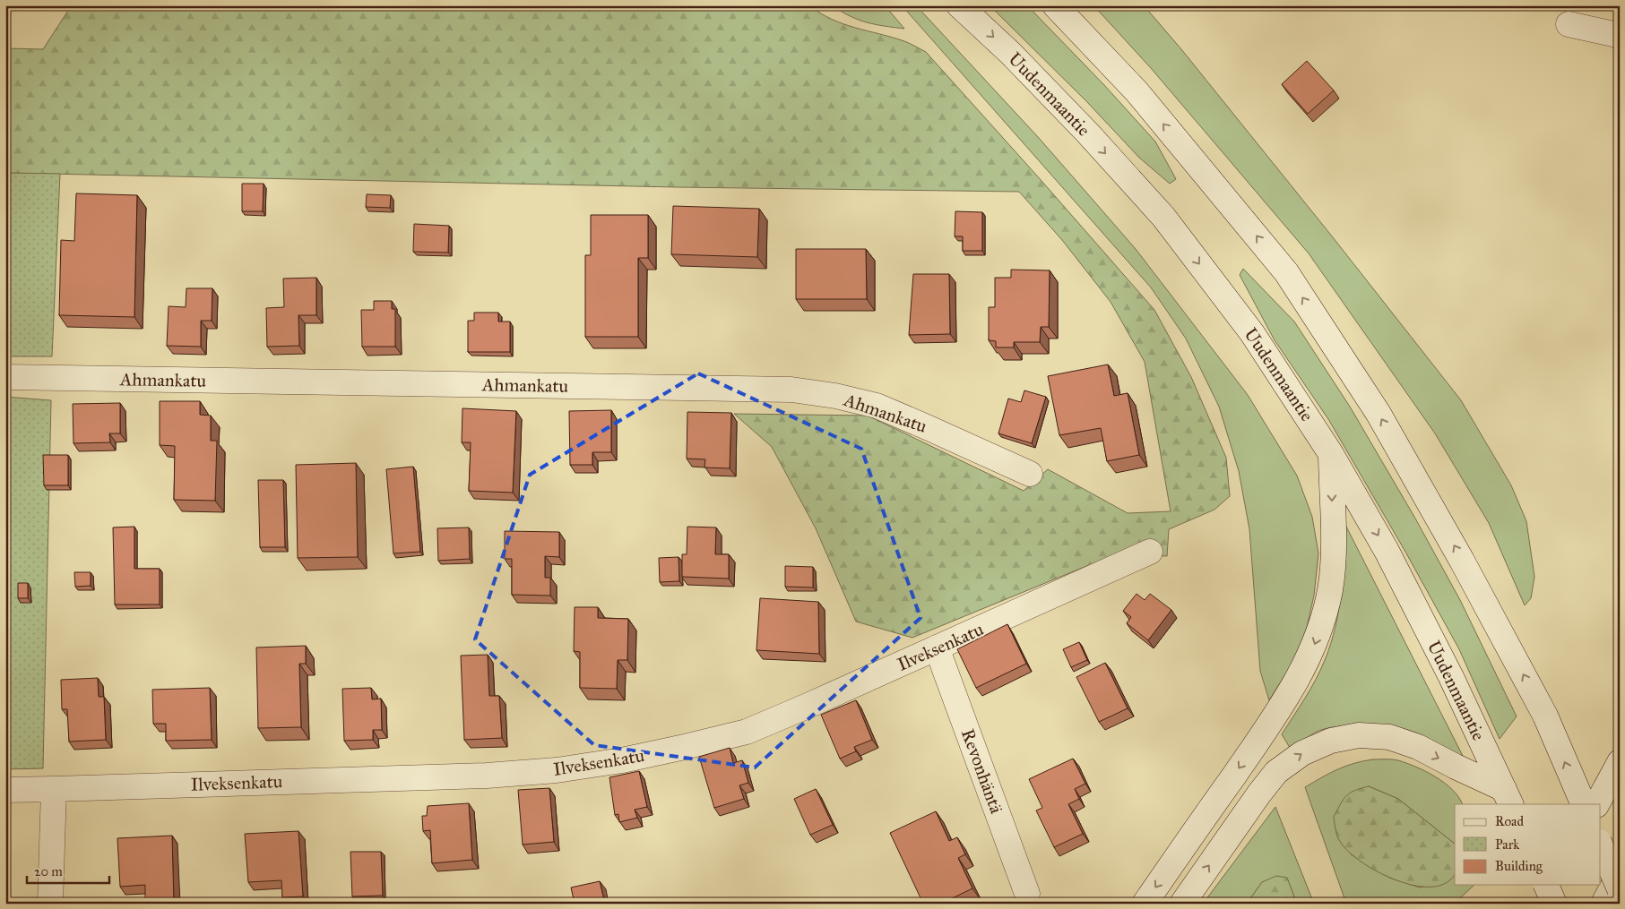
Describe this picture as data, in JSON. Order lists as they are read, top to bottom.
{
  "streets": {
    "main road": [
      "Uudenmaantie",
      "Ahmankatu",
      "Ilveksenkatu",
      "Revonhäntä"
    ]
  },
  "crossings": [
    ["Ilveksenkatu", "Revonhäntä"]
  ],
  "legend": ["Road", "Park", "Building"],
  "scale_bar": "20 m"
}
